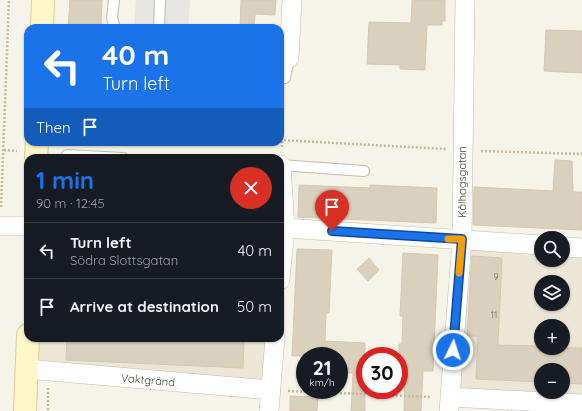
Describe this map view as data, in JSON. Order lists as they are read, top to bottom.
{
  "streets": {
    "street": ["Kålhagsgatan", "Vaktgränd"]
  },
  "house_numbers": ["9", "11"],
  "page": {
    "turn": ["40 m", "Turn left"],
    "then": "Then",
    "heading": ["1 min", "90 m · 12:45"],
    "list": [
      {
        "name": "Turn left",
        "note": "Södra Slottsgatan",
        "value": "40 m"
      },
      {
        "name": "Arrive at destination",
        "value": "50 m"
      }
    ],
    "map_buttons": ["+", "−"],
    "speed": "21 km/h",
    "limit": "30"
  }
}
